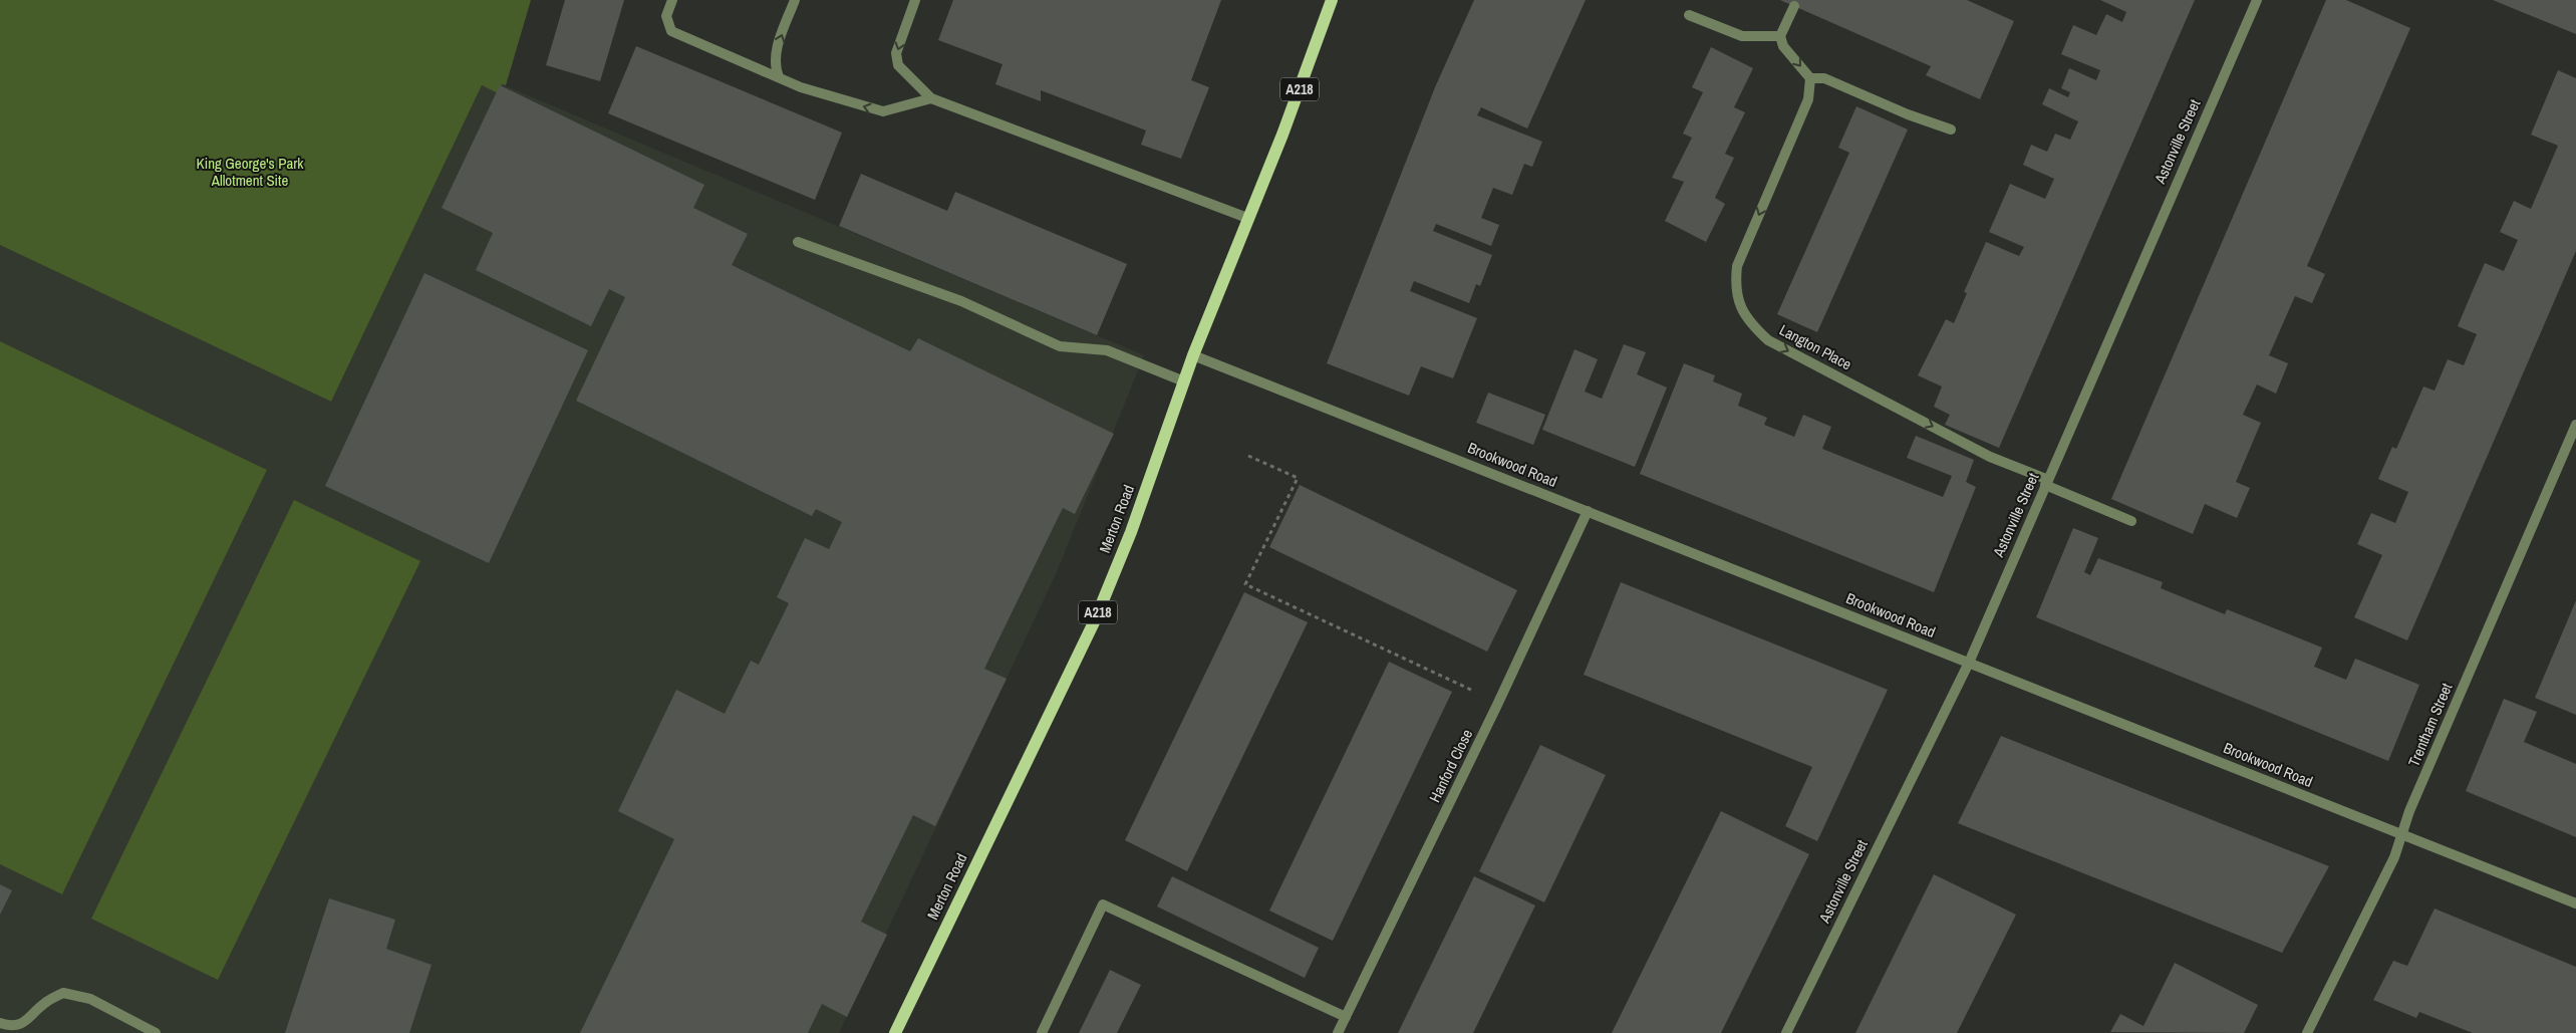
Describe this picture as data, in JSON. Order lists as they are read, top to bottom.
{
  "streets": {
    "main road": ["A218", "Merton Road"],
    "street": [
      "Astonville Street",
      "Langton Place",
      "Brookwood Road",
      "Trentham Street",
      "Hanford Close"
    ]
  },
  "crossings": [
    ["Astonville Street", "Langton Place"],
    ["Astonville Street", "Brookwood Road"],
    ["Brookwood Road", "Merton Road"],
    ["Brookwood Road", "Trentham Street"],
    ["Brookwood Road", "Hanford Close"]
  ],
  "parks": ["King George's Park Allotment Site"]
}
